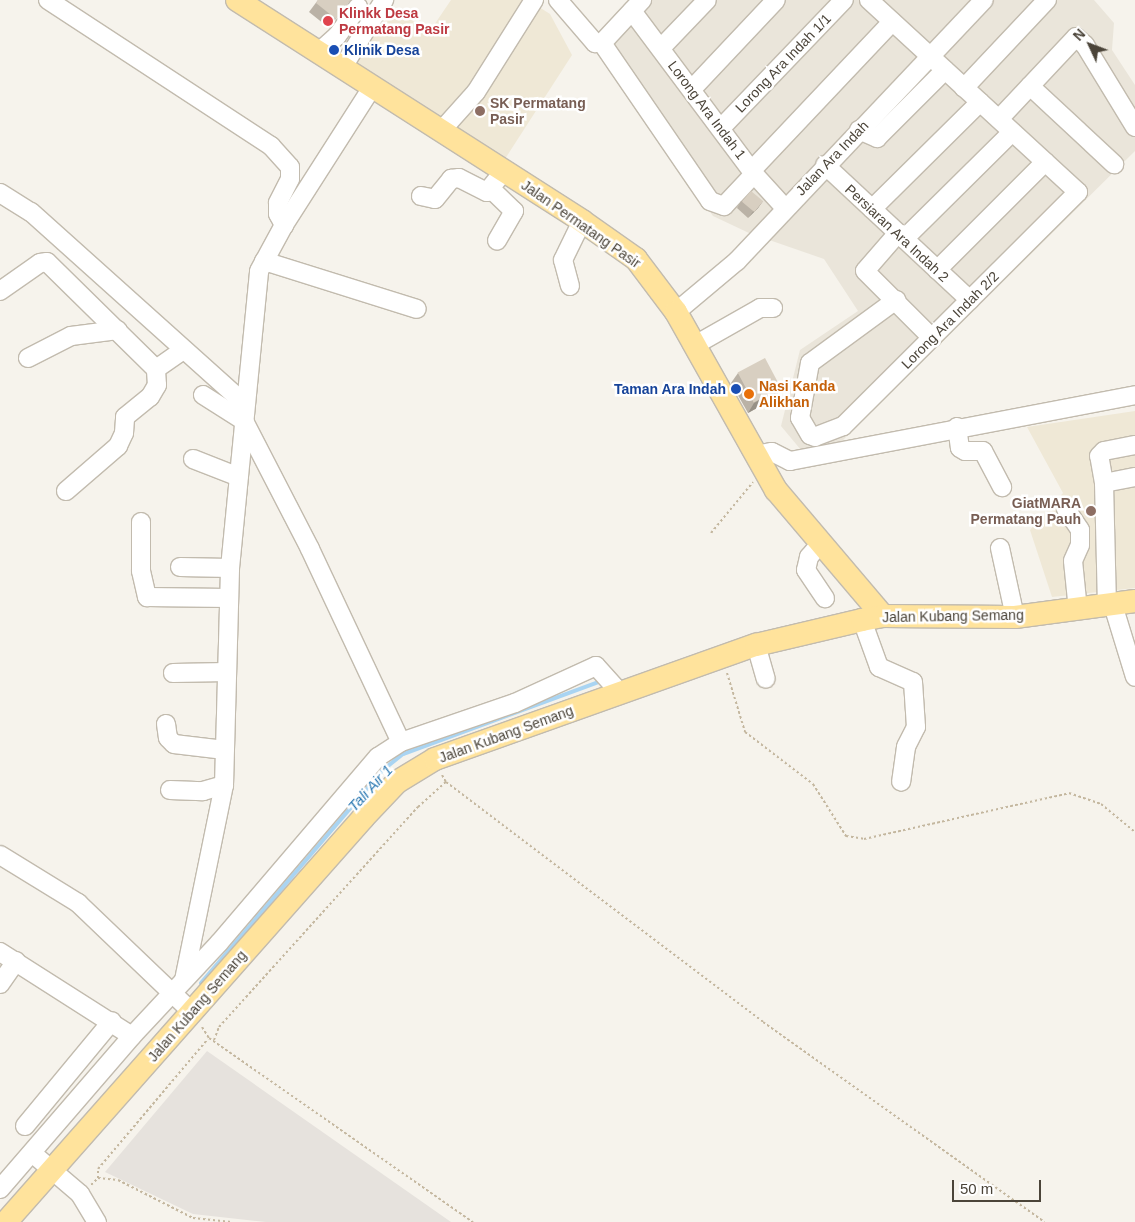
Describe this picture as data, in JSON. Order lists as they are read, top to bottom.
{
  "streets": {
    "main road": ["Jalan Permatang Pasir", "Jalan Kubang Semang"],
    "street": [
      "Lorong Ara Indah 1/1",
      "Lorong Ara Indah 1",
      "Jalan Ara Indah",
      "Persiaran Ara Indah 2",
      "Lorong Ara Indah 2/2"
    ]
  },
  "crossings": [
    ["Lorong Ara Indah 1/1", "Lorong Ara Indah 1"],
    ["Lorong Ara Indah 1", "Jalan Ara Indah"],
    ["Jalan Ara Indah", "Jalan Permatang Pasir"],
    ["Jalan Ara Indah", "Persiaran Ara Indah 2"],
    ["Jalan Permatang Pasir", "Jalan Kubang Semang"],
    ["Persiaran Ara Indah 2", "Lorong Ara Indah 2/2"]
  ],
  "water": ["Tali Air 1"],
  "places": [
    "Klinkk Desa Permatang Pasir",
    "Klinik Desa",
    "SK Permatang Pasir",
    "Taman Ara Indah",
    "Nasi Kanda Alikhan",
    "GiatMARA Permatang Pauh"
  ],
  "scale_bar": "50 m",
  "north": "top left"
}
